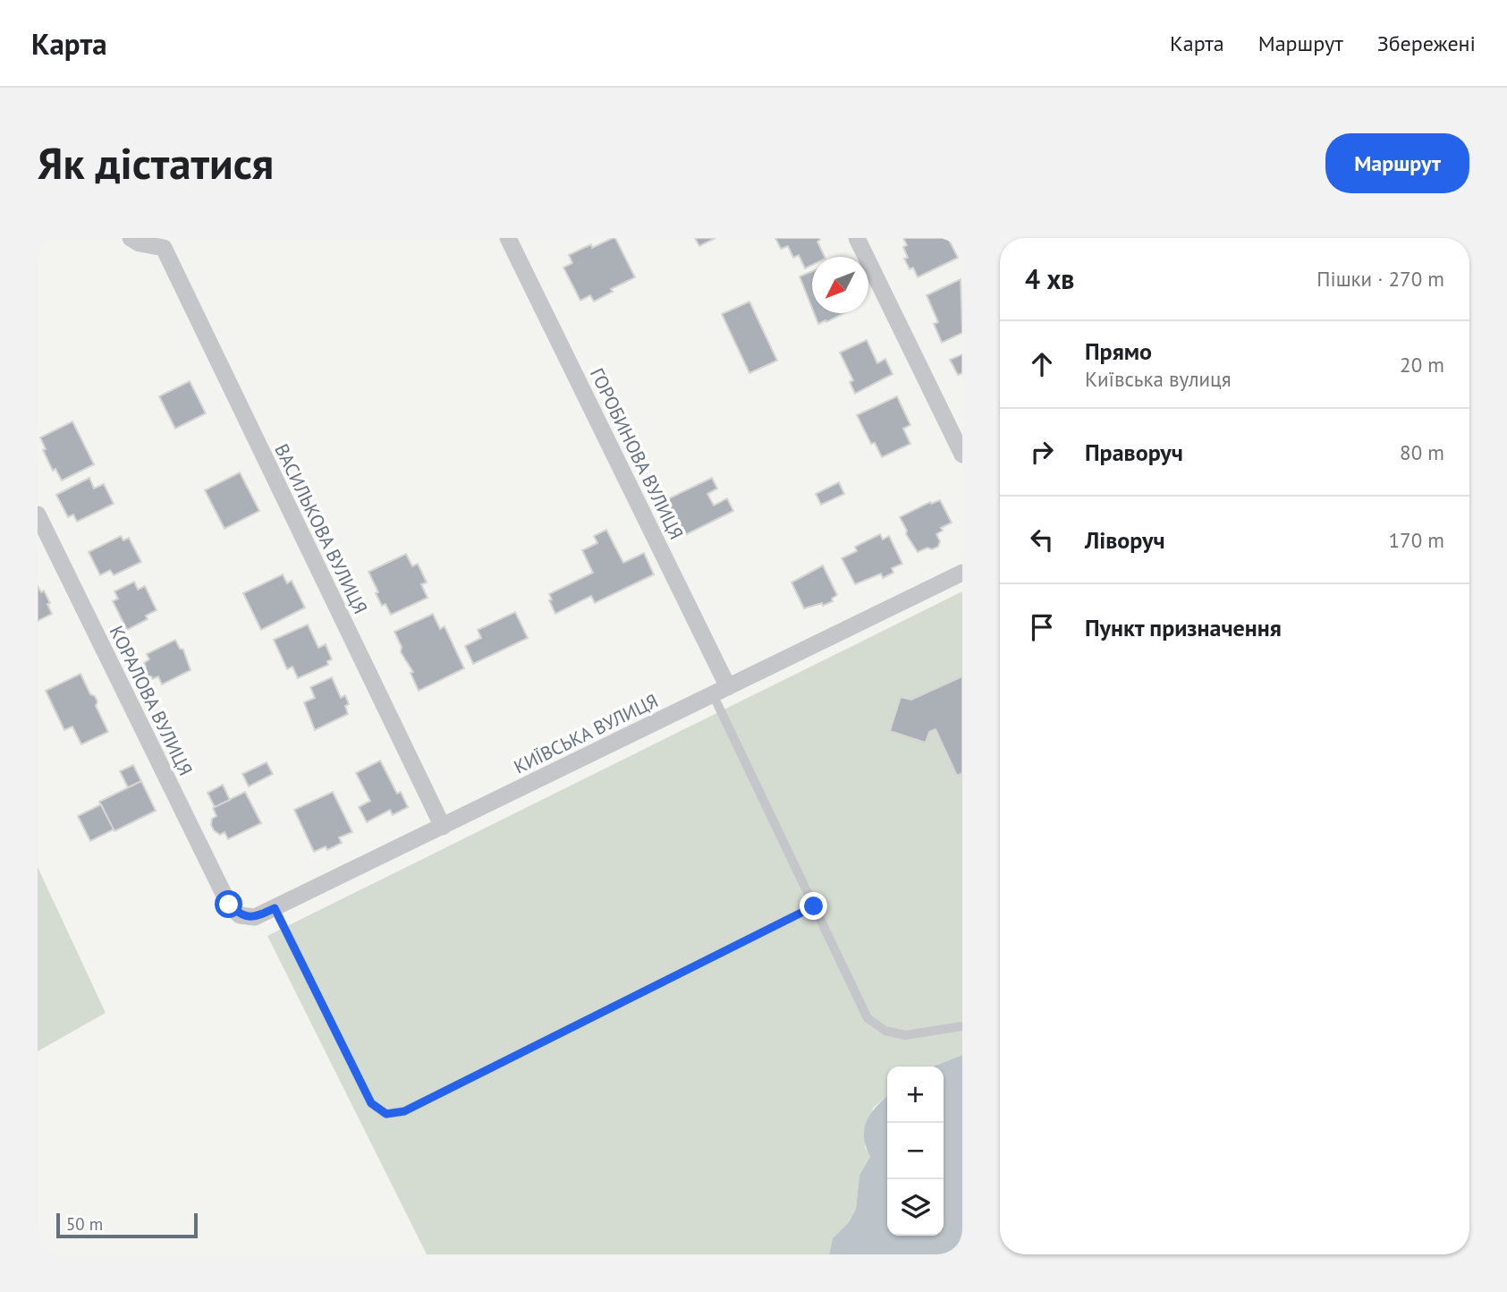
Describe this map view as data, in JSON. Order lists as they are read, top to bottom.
{
  "streets": {
    "street": [
      "ГОРОБИНОВА ВУЛИЦЯ",
      "ВАСИЛЬКОВА ВУЛИЦЯ",
      "КОРАЛОВА ВУЛИЦЯ",
      "КИЇВСЬКА ВУЛИЦЯ"
    ]
  },
  "crossings": [
    ["ГОРОБИНОВА ВУЛИЦЯ", "КИЇВСЬКА ВУЛИЦЯ"],
    ["ВАСИЛЬКОВА ВУЛИЦЯ", "КИЇВСЬКА ВУЛИЦЯ"],
    ["КОРАЛОВА ВУЛИЦЯ", "КИЇВСЬКА ВУЛИЦЯ"]
  ],
  "scale_bar": "50 m",
  "north": "bottom left",
  "page": {
    "header": "Карта",
    "nav": ["Карта", "Маршрут", "Збережені"],
    "buttons": "Маршрут",
    "title": "Як дістатися",
    "heading": ["4 хв", "Пішки · 270 m"],
    "list": [
      ["Прямо", "Київська вулиця", "20 m"],
      ["Праворуч", "80 m"],
      ["Ліворуч", "170 m"],
      "Пункт призначення"
    ],
    "map_buttons": ["+", "−"],
    "scale": "50 m"
  }
}
